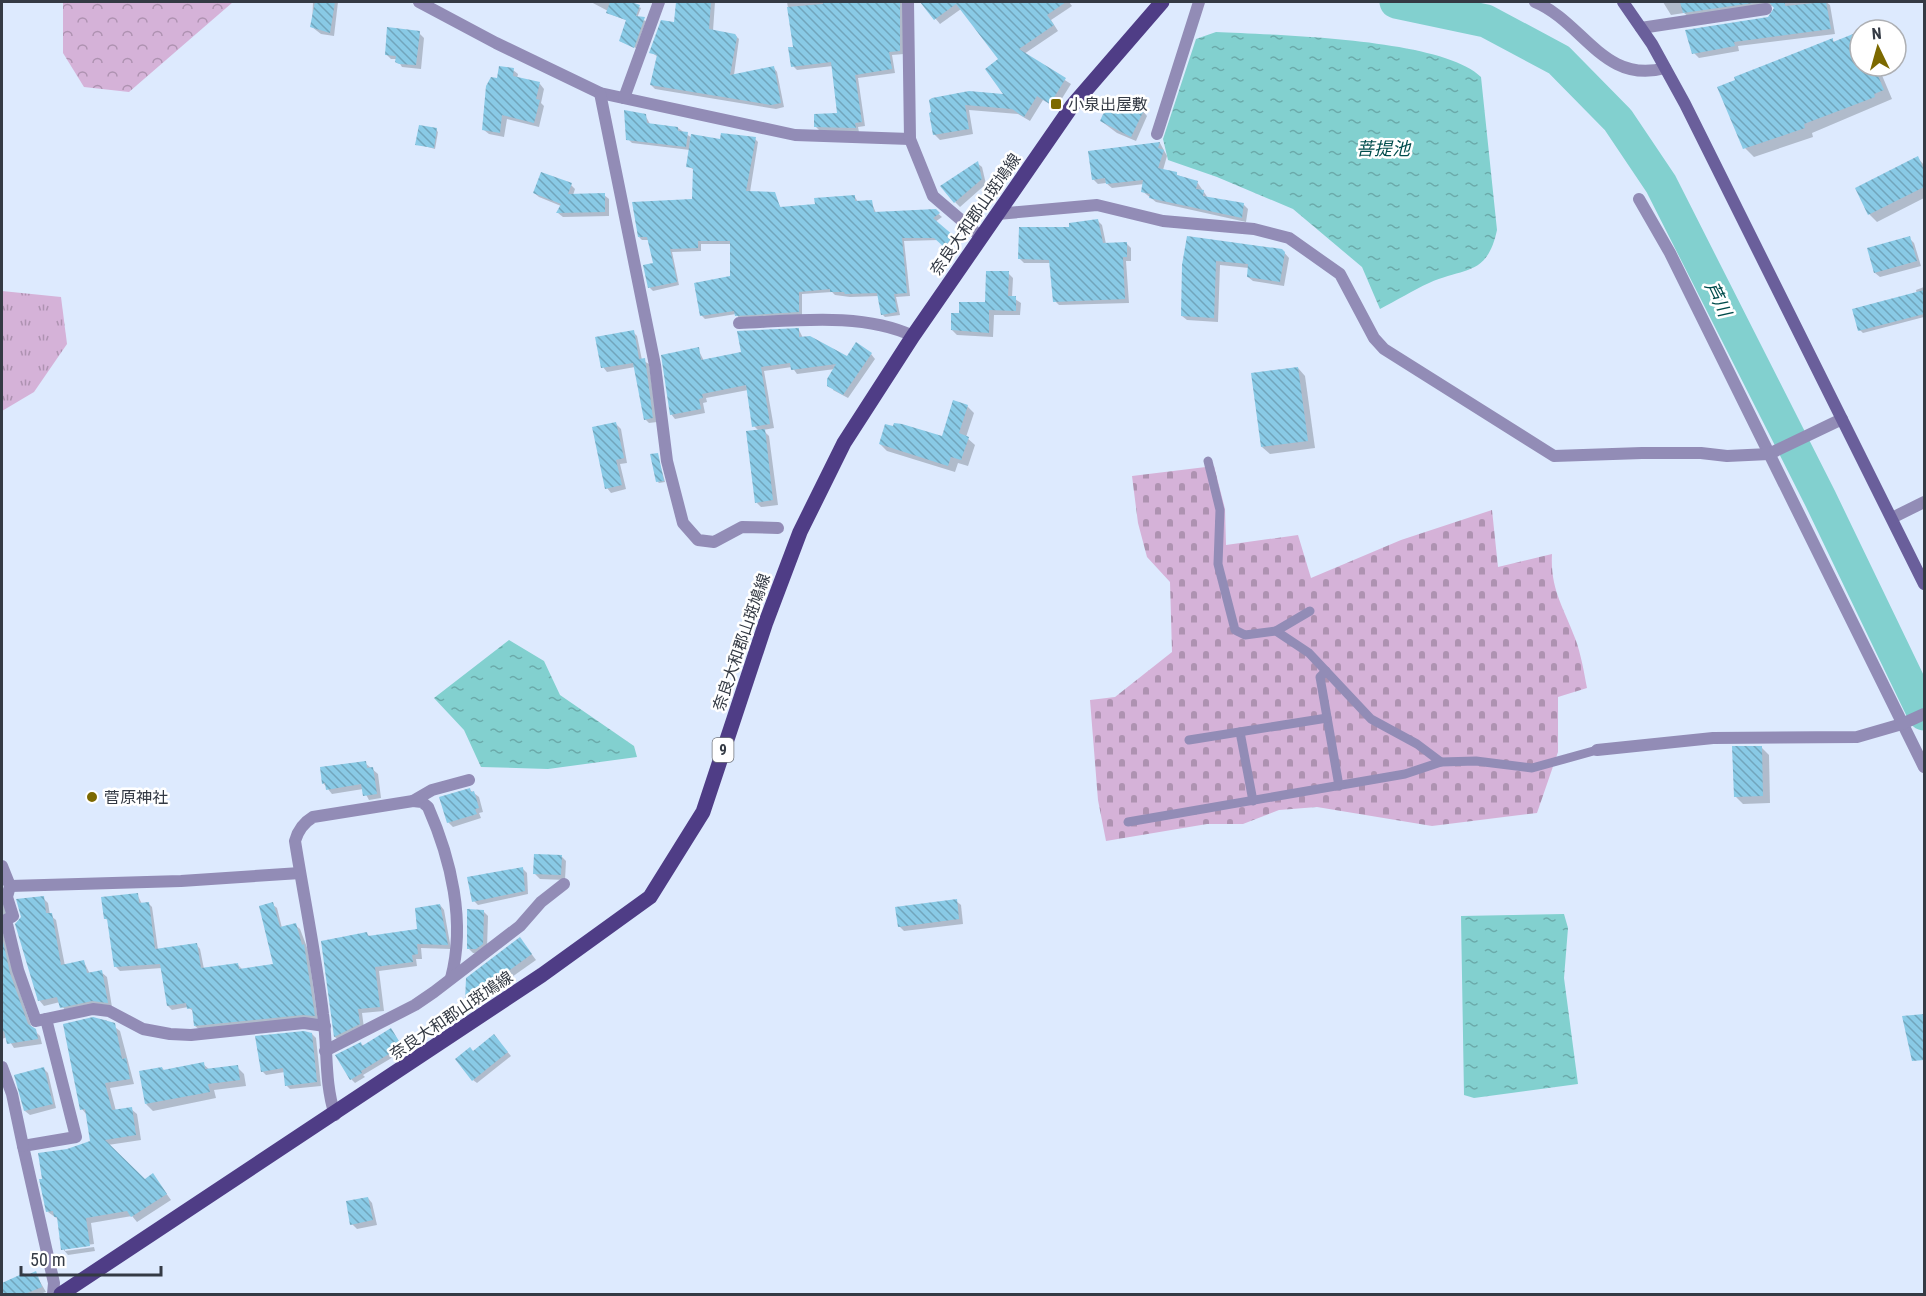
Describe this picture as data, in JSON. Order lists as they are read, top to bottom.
{
  "streets": {
    "main road": ["奈良大和郡山斑鳩線", "9"]
  },
  "water": ["菩提池", "芦川"],
  "places": {
    "transit": ["小泉出屋敷"],
    "other": ["菅原神社"]
  },
  "scale_bar": "50 m",
  "north": "top"
}
